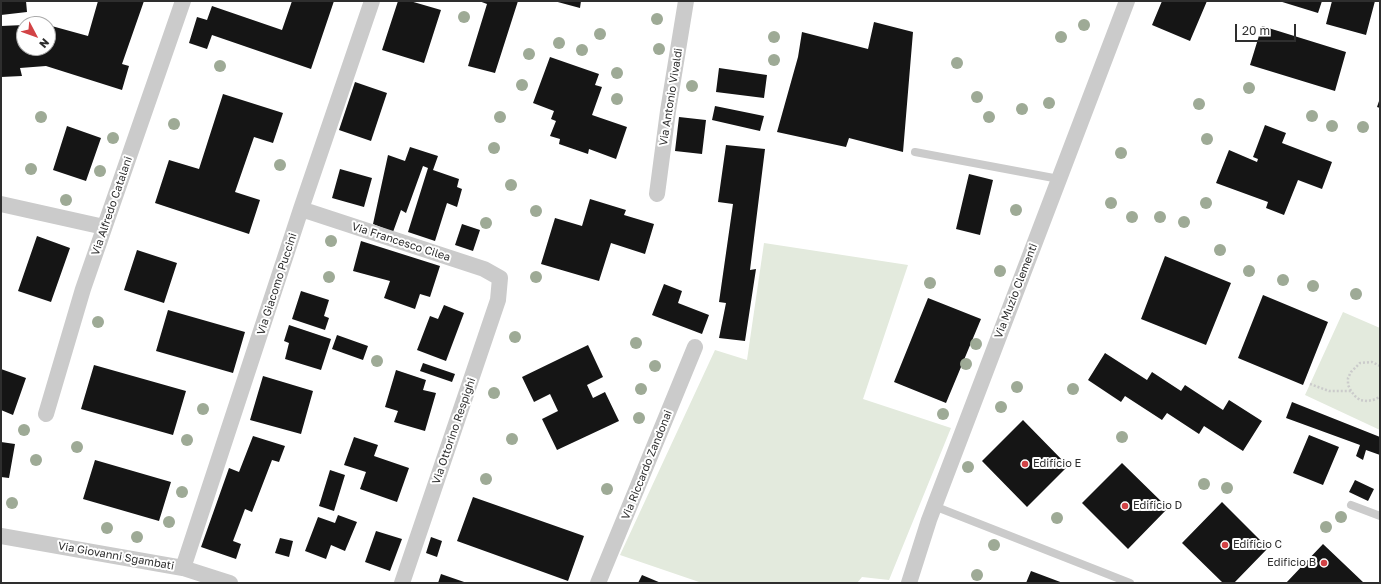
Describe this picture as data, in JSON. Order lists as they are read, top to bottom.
{
  "streets": {
    "street": [
      "Via Antonio Vivaldi",
      "Via Alfredo Catalani",
      "Via Francesco Cilea",
      "Via Giacomo Puccini",
      "Via Muzio Clementi",
      "Via Ottorino Respighi",
      "Via Riccardo Zandonai",
      "Via Giovanni Sgambati"
    ]
  },
  "crossings": [
    ["Via Francesco Cilea", "Via Giacomo Puccini"],
    ["Via Francesco Cilea", "Via Ottorino Respighi"],
    ["Via Giacomo Puccini", "Via Giovanni Sgambati"]
  ],
  "places": [
    "Edificio E",
    "Edificio D",
    "Edificio C",
    "Edificio B"
  ],
  "scale_bar": "20 m",
  "north": "bottom right"
}
